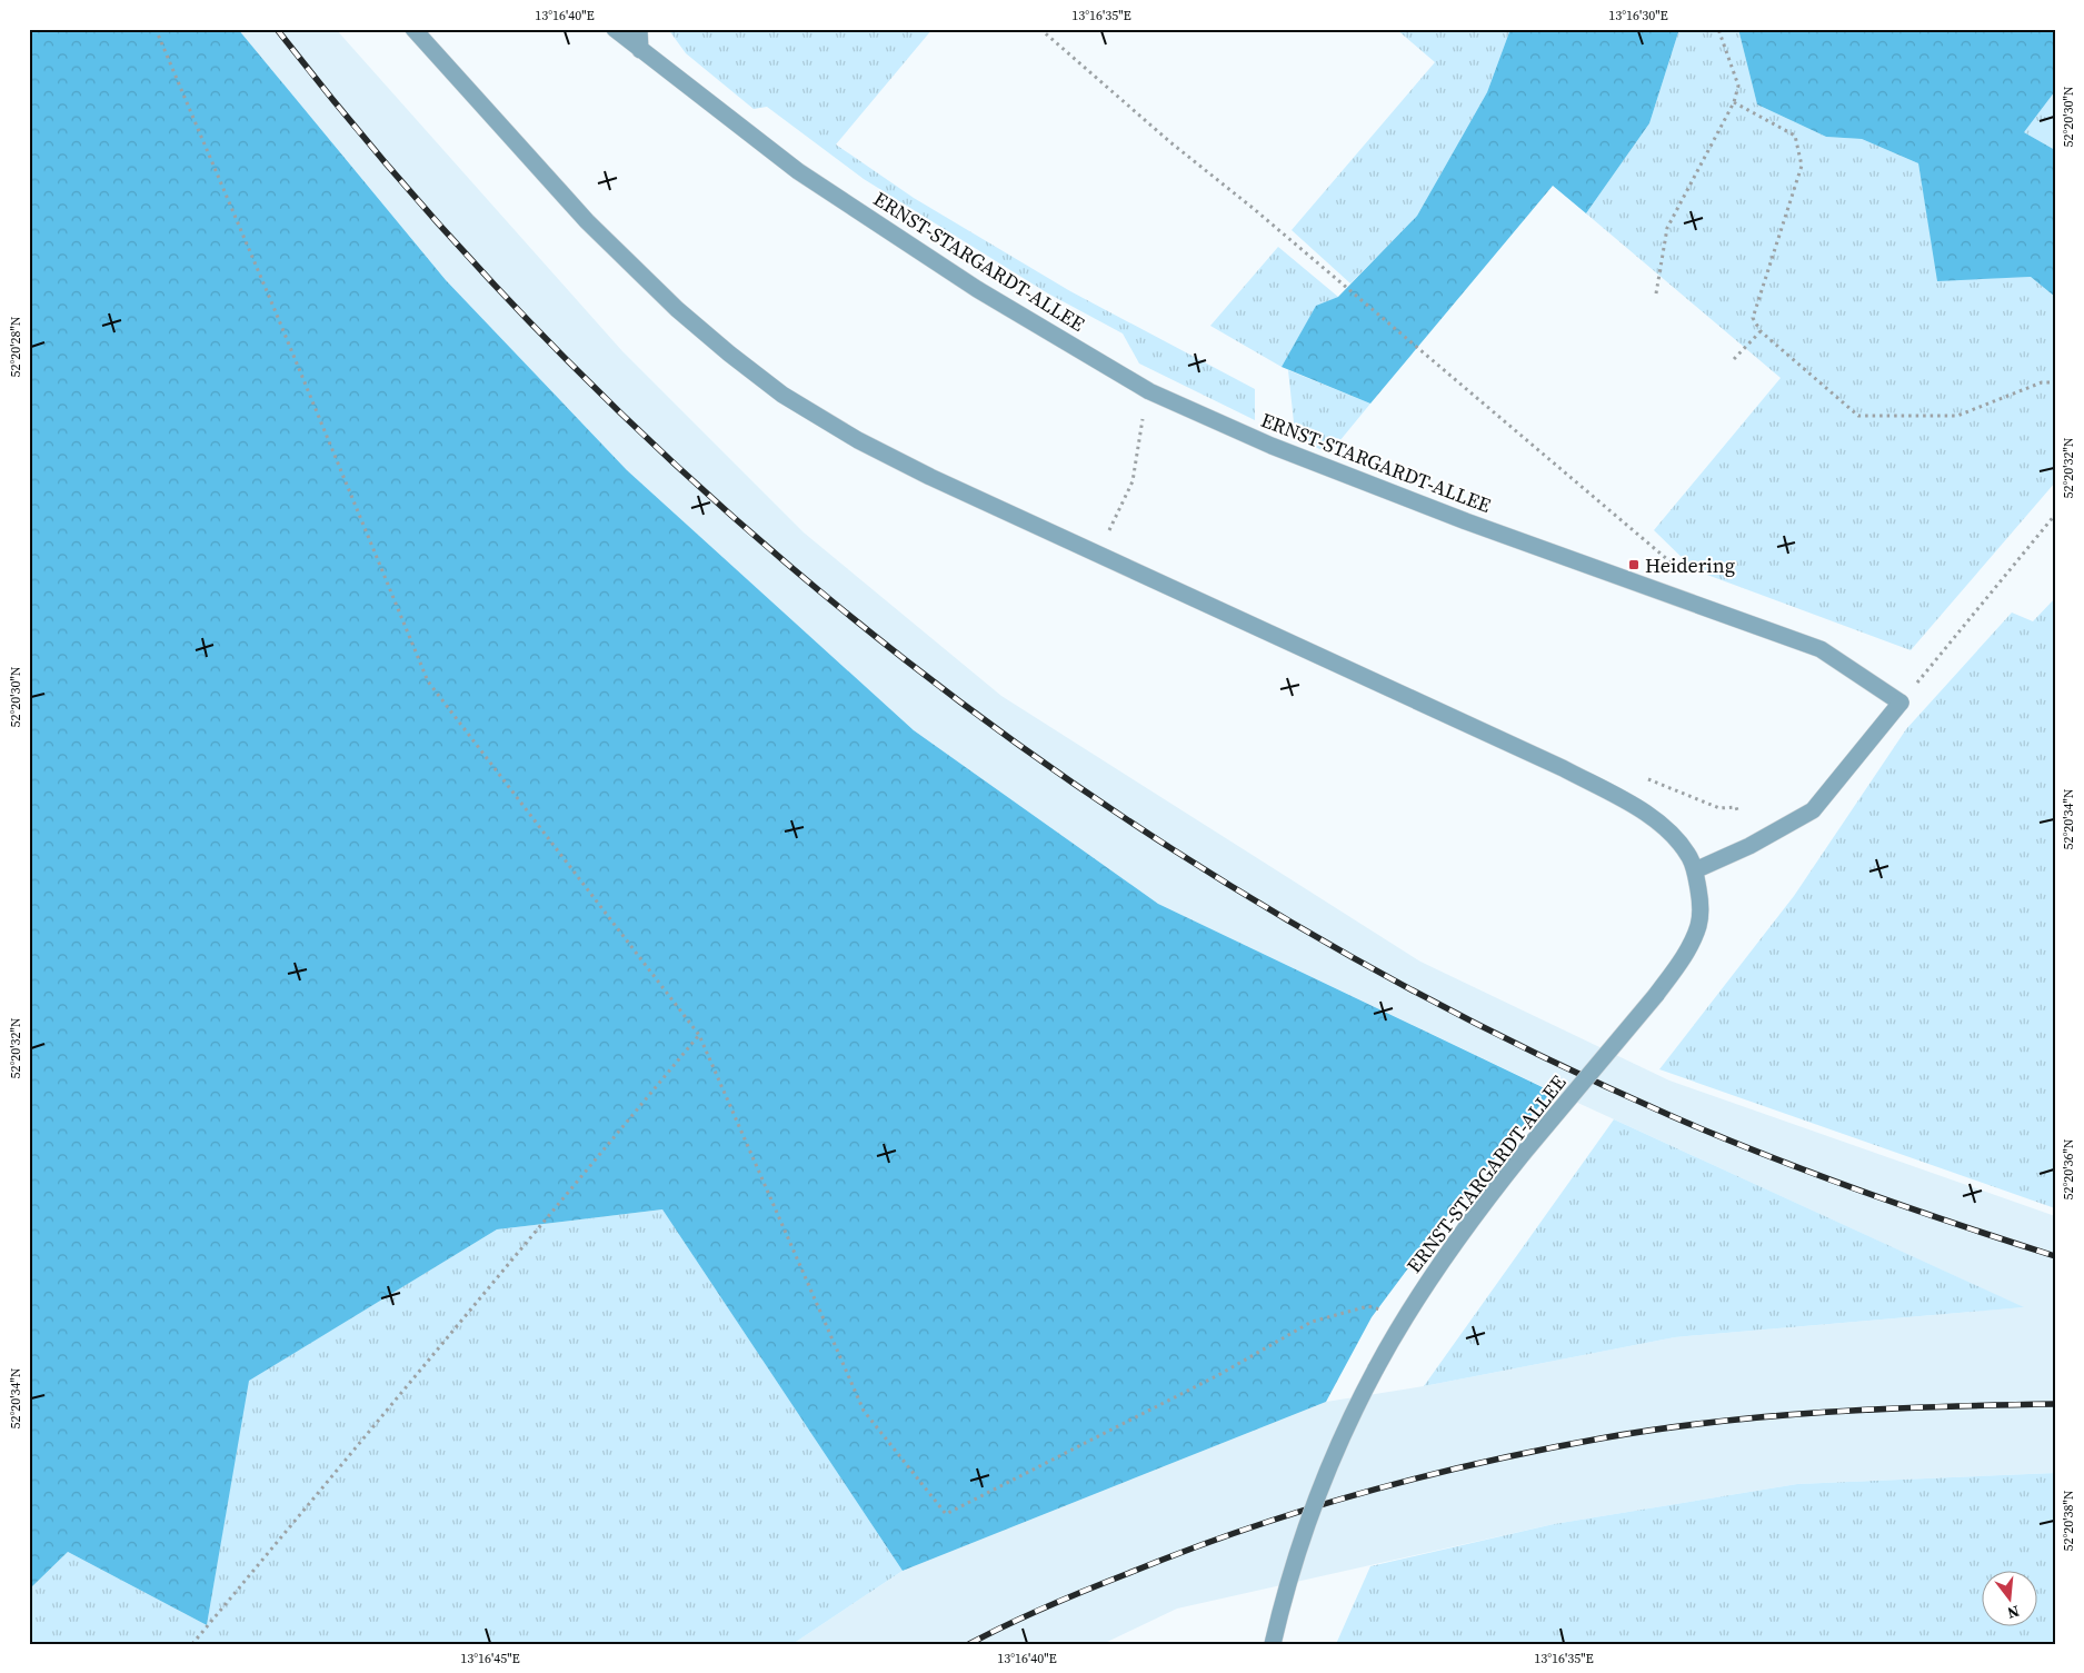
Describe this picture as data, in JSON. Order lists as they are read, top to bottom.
{
  "streets": {
    "street": ["ERNST-STARGARDT-ALLEE"]
  },
  "places": {
    "transit": ["Heidering"]
  },
  "north": "bottom",
  "coordinates": [
    "13°16'40\"E",
    "13°16'35\"E",
    "13°16'30\"E",
    "52°20'30\"N",
    "52°20'28\"N",
    "52°20'32\"N",
    "52°20'34\"N",
    "52°20'36\"N",
    "52°20'38\"N",
    "13°16'45\"E"
  ]
}
